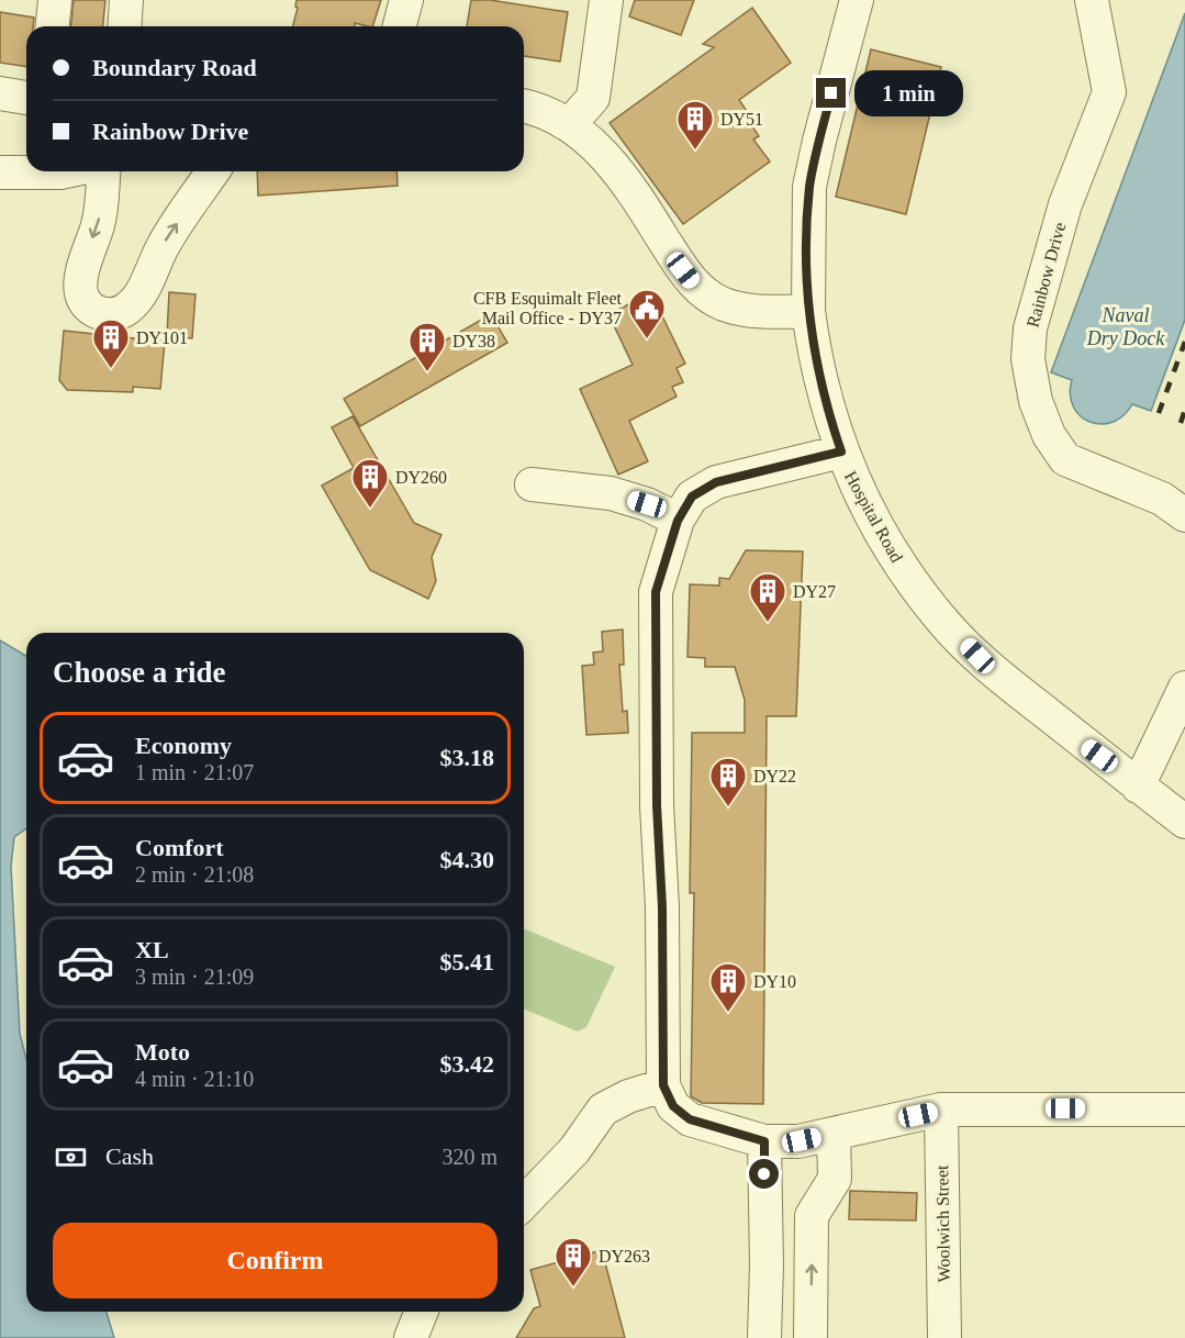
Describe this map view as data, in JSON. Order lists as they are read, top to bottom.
{
  "streets": {
    "lane": ["Rainbow Drive", "Hospital Road", "Woolwich Street"]
  },
  "water": ["Naval Dry Dock"],
  "places": {
    "building": [
      "DY51",
      "DY101",
      "DY38",
      "DY260",
      "DY27",
      "DY22",
      "DY10",
      "DY263"
    ],
    "public building": ["CFB Esquimalt Fleet Mail Office - DY37"]
  },
  "page": {
    "banner": ["Boundary Road", "Rainbow Drive"],
    "bubble": "1 min",
    "heading": "Choose a ride",
    "list": [
      {
        "name": "Economy",
        "note": "1 min · 21:07",
        "value": "$3.18"
      },
      {
        "name": "Comfort",
        "note": "2 min · 21:08",
        "value": "$4.30"
      },
      {
        "name": "XL",
        "note": "3 min · 21:09",
        "value": "$5.41"
      },
      {
        "name": "Moto",
        "note": "4 min · 21:10",
        "value": "$3.42"
      }
    ],
    "pay": ["Cash", "320 m"],
    "buttons": "Confirm"
  }
}
